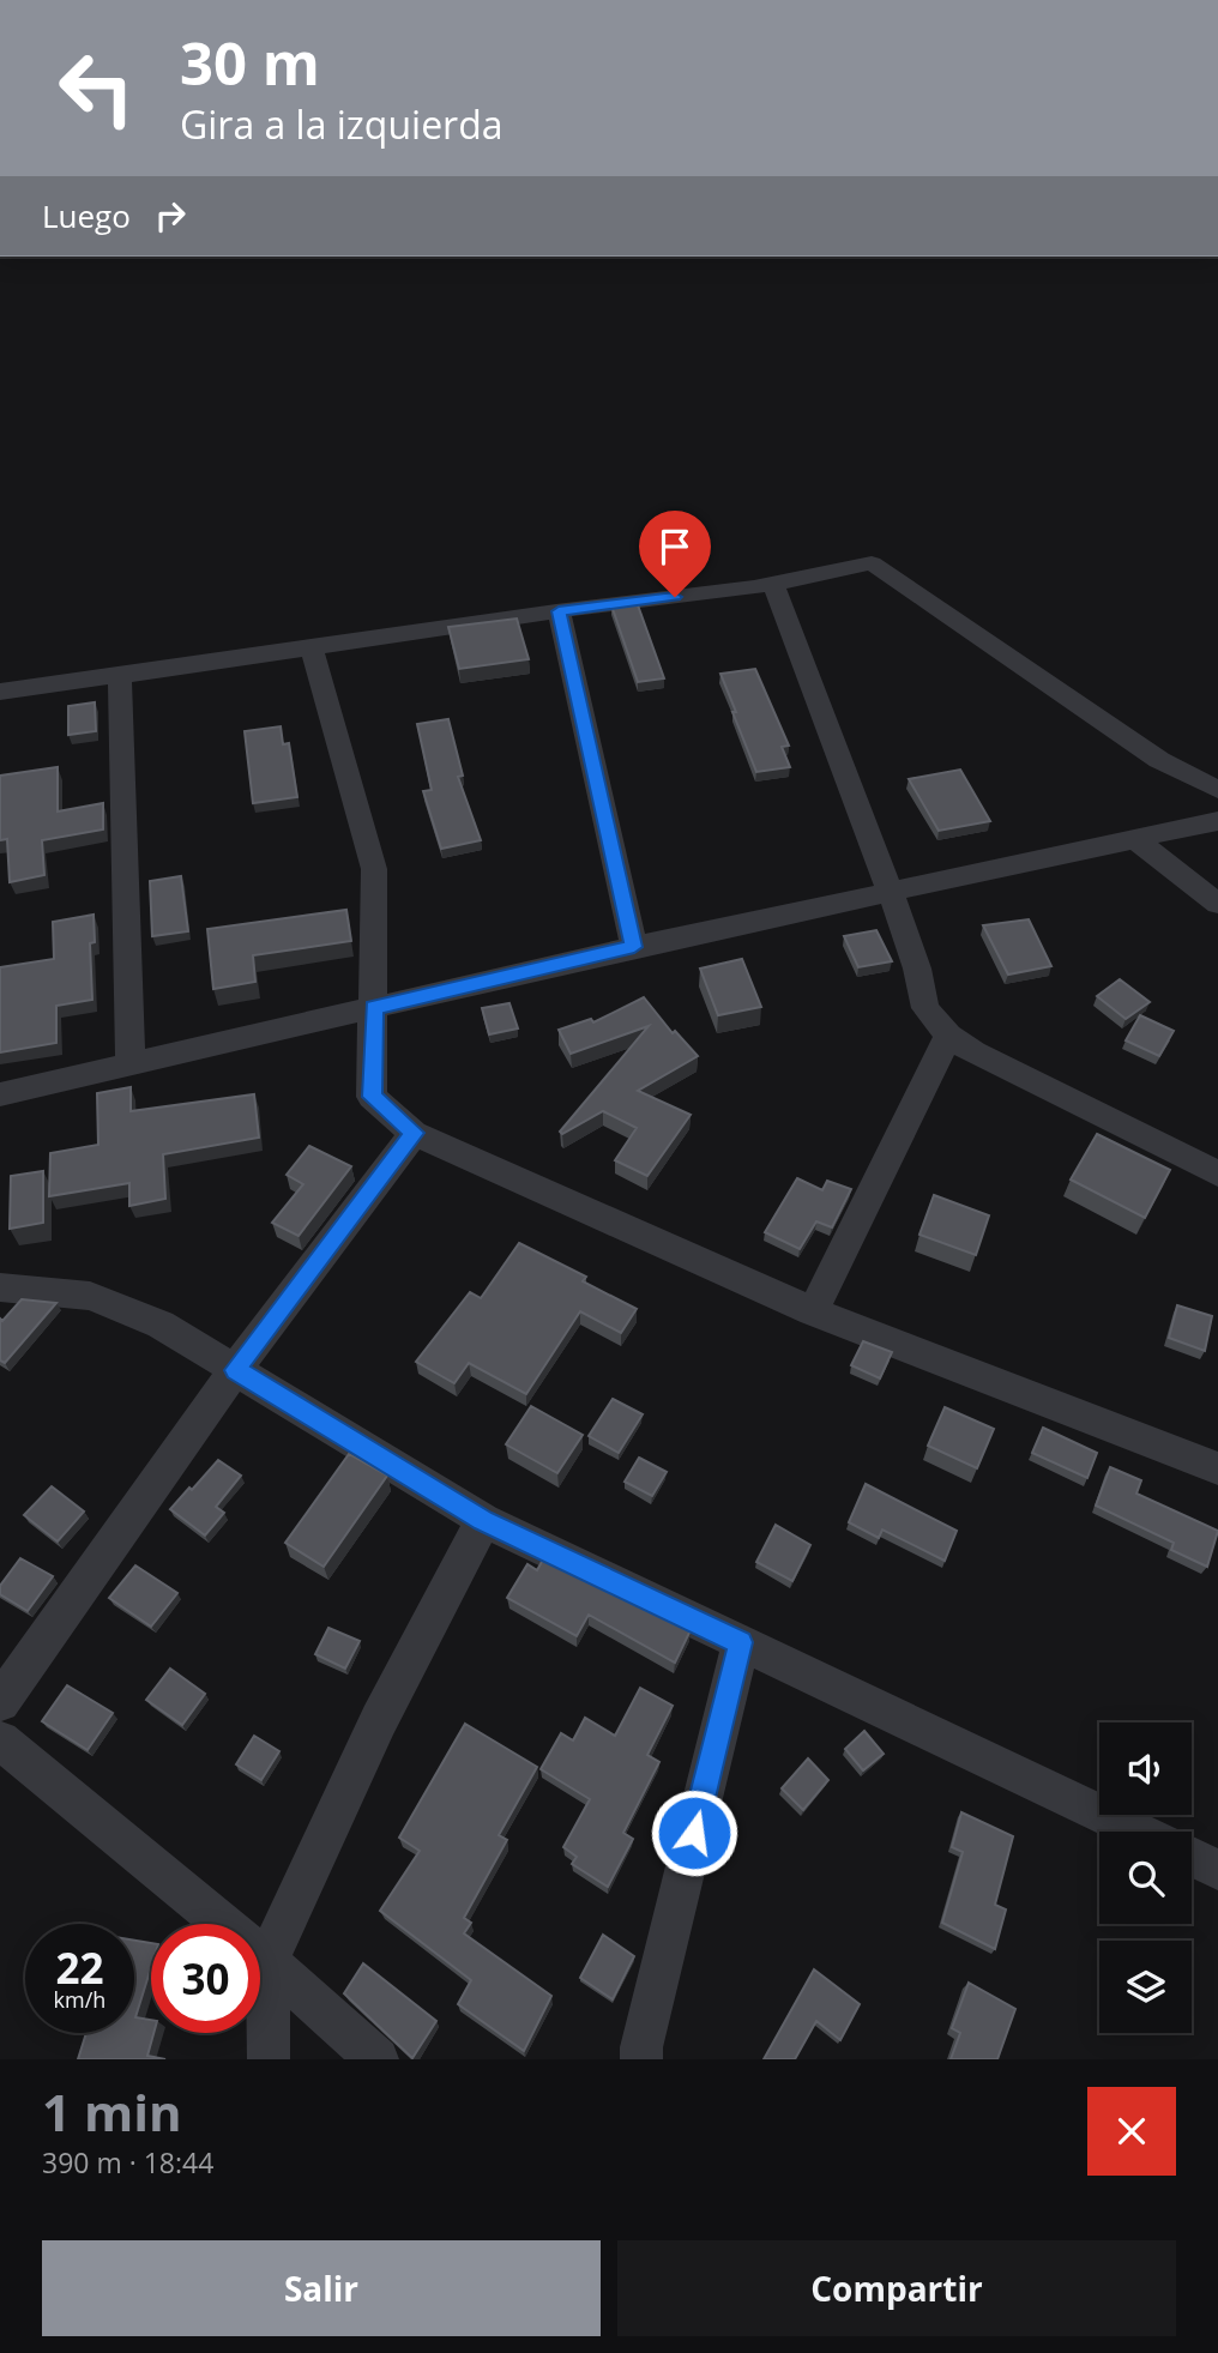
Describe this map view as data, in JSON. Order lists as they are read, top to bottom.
{
  "page": {
    "turn": ["30 m", "Gira a la izquierda"],
    "then": "Luego",
    "speed": "22 km/h",
    "limit": "30",
    "heading": ["1 min", "390 m · 18:44"],
    "buttons": ["Salir", "Compartir"]
  }
}
